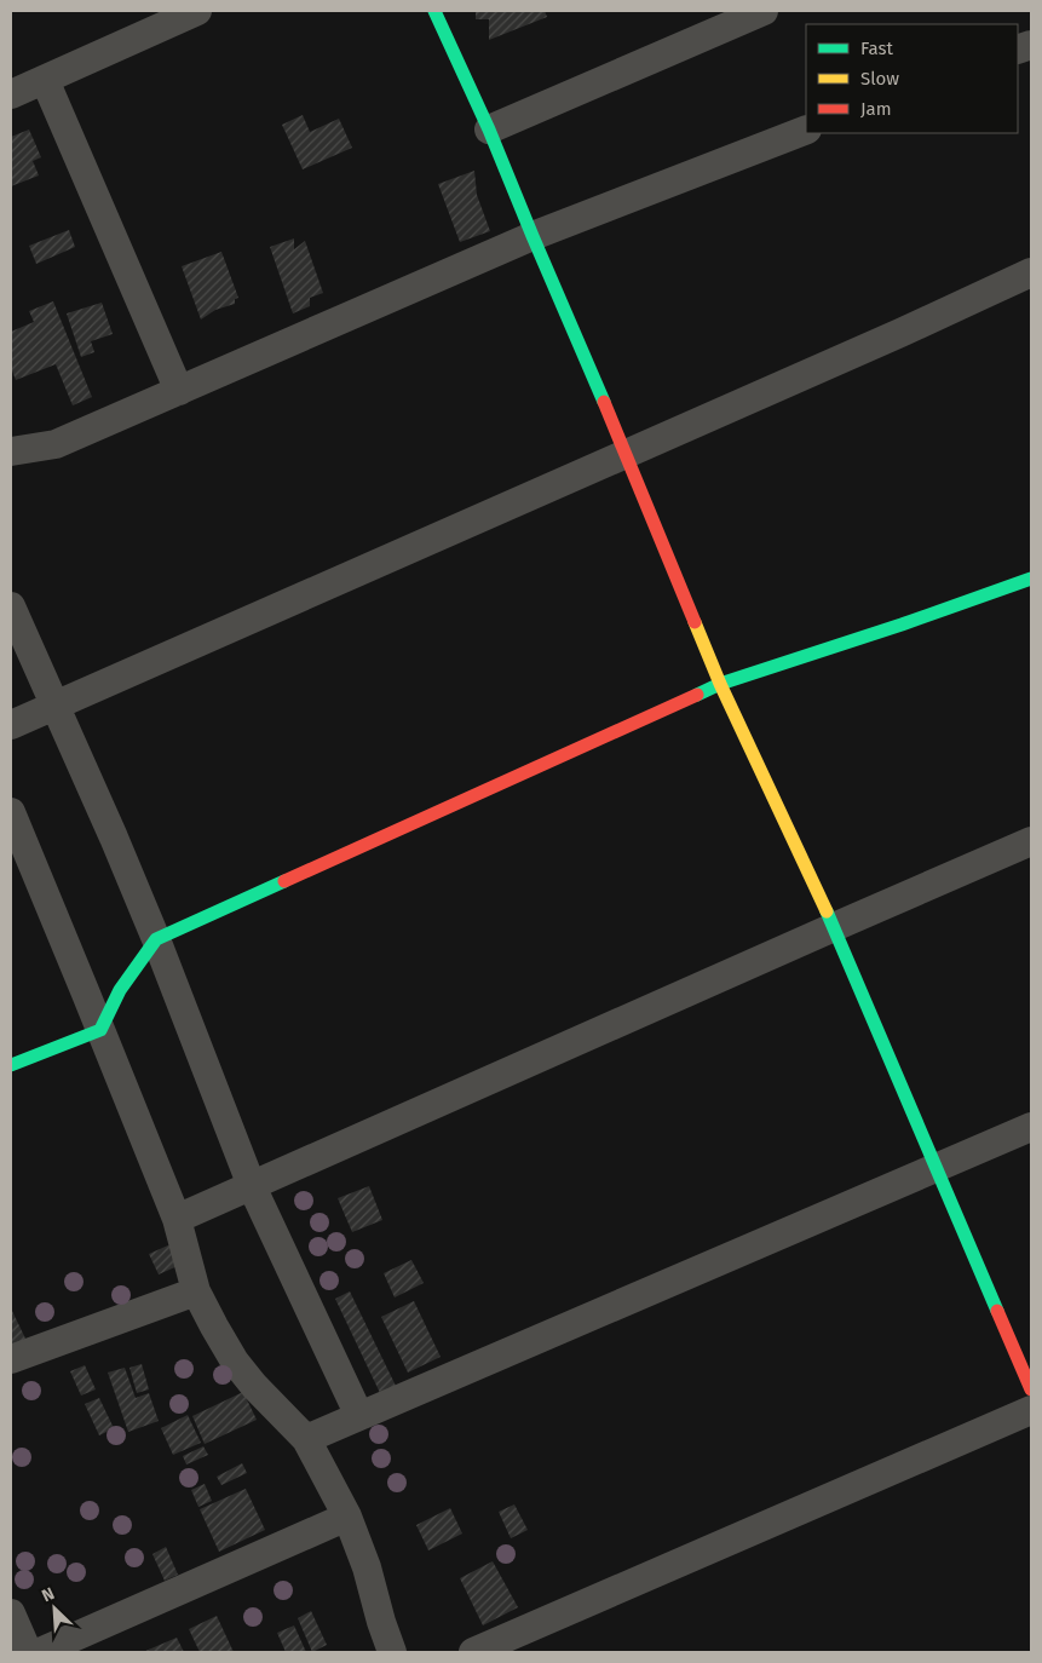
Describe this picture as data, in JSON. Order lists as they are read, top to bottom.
{
  "legend": ["Fast", "Slow", "Jam"],
  "north": "top left"
}
